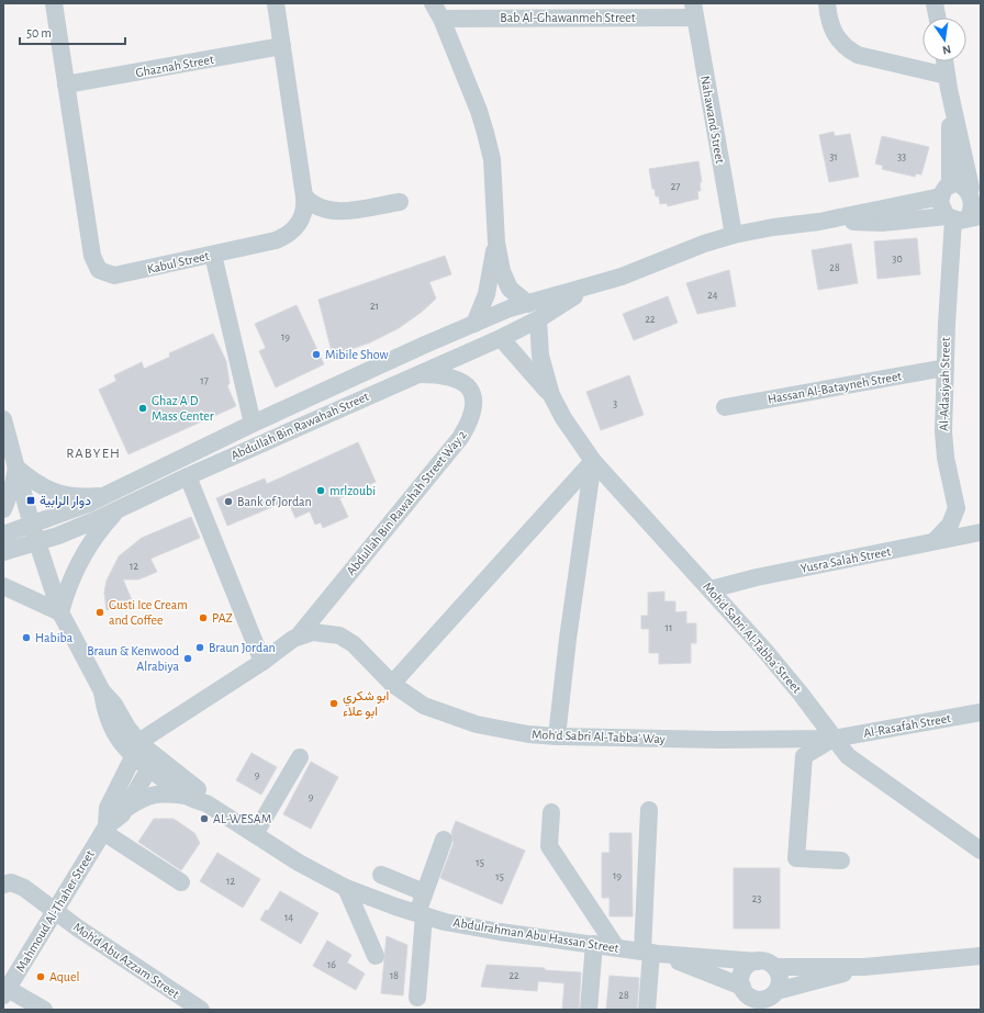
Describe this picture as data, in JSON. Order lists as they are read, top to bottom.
{
  "streets": {
    "street": [
      "Bab Al-Ghawanmeh Street",
      "Ghaznah Street",
      "Nahawand Street",
      "Kabul Street",
      "Al-Adasiyah Street",
      "Hassan Al-Batayneh Street",
      "Abdullah Bin Rawahah Street",
      "Abdullah Bin Rawahah Street Way 2",
      "Yusra Salah Street",
      "Moh'd Sabri Al-Tabba' Street",
      "Al-Rasafah Street",
      "Moh'd Sabri Al-Tabba' Way",
      "Mahmoud Al-Thaher Street",
      "Abdulrahman Abu Hassan Street",
      "Moh'd Abu Azzam Street"
    ]
  },
  "crossings": [
    ["Bab Al-Ghawanmeh Street", "Nahawand Street"],
    ["Ghaznah Street", "Kabul Street"],
    ["Nahawand Street", "Abdullah Bin Rawahah Street"],
    ["Al-Adasiyah Street", "Hassan Al-Batayneh Street"],
    ["Al-Adasiyah Street", "Abdullah Bin Rawahah Street"],
    ["Al-Adasiyah Street", "Yusra Salah Street"],
    ["Abdullah Bin Rawahah Street", "Abdullah Bin Rawahah Street Way 2"],
    ["Abdullah Bin Rawahah Street", "Moh'd Sabri Al-Tabba' Street"],
    ["Abdullah Bin Rawahah Street", "Abdulrahman Abu Hassan Street"],
    ["Abdullah Bin Rawahah Street Way 2", "Moh'd Sabri Al-Tabba' Way"],
    ["Yusra Salah Street", "Moh'd Sabri Al-Tabba' Street"],
    ["Moh'd Sabri Al-Tabba' Street", "Al-Rasafah Street"],
    ["Moh'd Sabri Al-Tabba' Street", "Moh'd Sabri Al-Tabba' Way"],
    ["Al-Rasafah Street", "Moh'd Sabri Al-Tabba' Way"],
    ["Moh'd Sabri Al-Tabba' Way", "Mahmoud Al-Thaher Street"],
    ["Moh'd Sabri Al-Tabba' Way", "Abdulrahman Abu Hassan Street"],
    ["Mahmoud Al-Thaher Street", "Abdulrahman Abu Hassan Street"],
    ["Mahmoud Al-Thaher Street", "Moh'd Abu Azzam Street"]
  ],
  "districts": ["RABYEH"],
  "places": {
    "other": [
      "Mibile Show",
      "Ghaz A D Mass Center",
      "mrlzoubi",
      "Bank of Jordan",
      "Gusti Ice Cream and Coffee",
      "PAZ",
      "Habiba",
      "Braun Jordan",
      "Braun & Kenwood Alrabiya",
      "ابو شكري ابو علاء",
      "AL-WESAM",
      "Aquel"
    ],
    "transit": ["دوار الرابية"]
  },
  "house_numbers": [
    "31",
    "33",
    "27",
    "30",
    "28",
    "24",
    "21",
    "22",
    "19",
    "17",
    "3",
    "12",
    "11",
    "9",
    "9",
    "15",
    "19",
    "15",
    "12",
    "23",
    "14",
    "16",
    "18",
    "22",
    "28"
  ],
  "scale_bar": "50 m",
  "north": "bottom"
}
